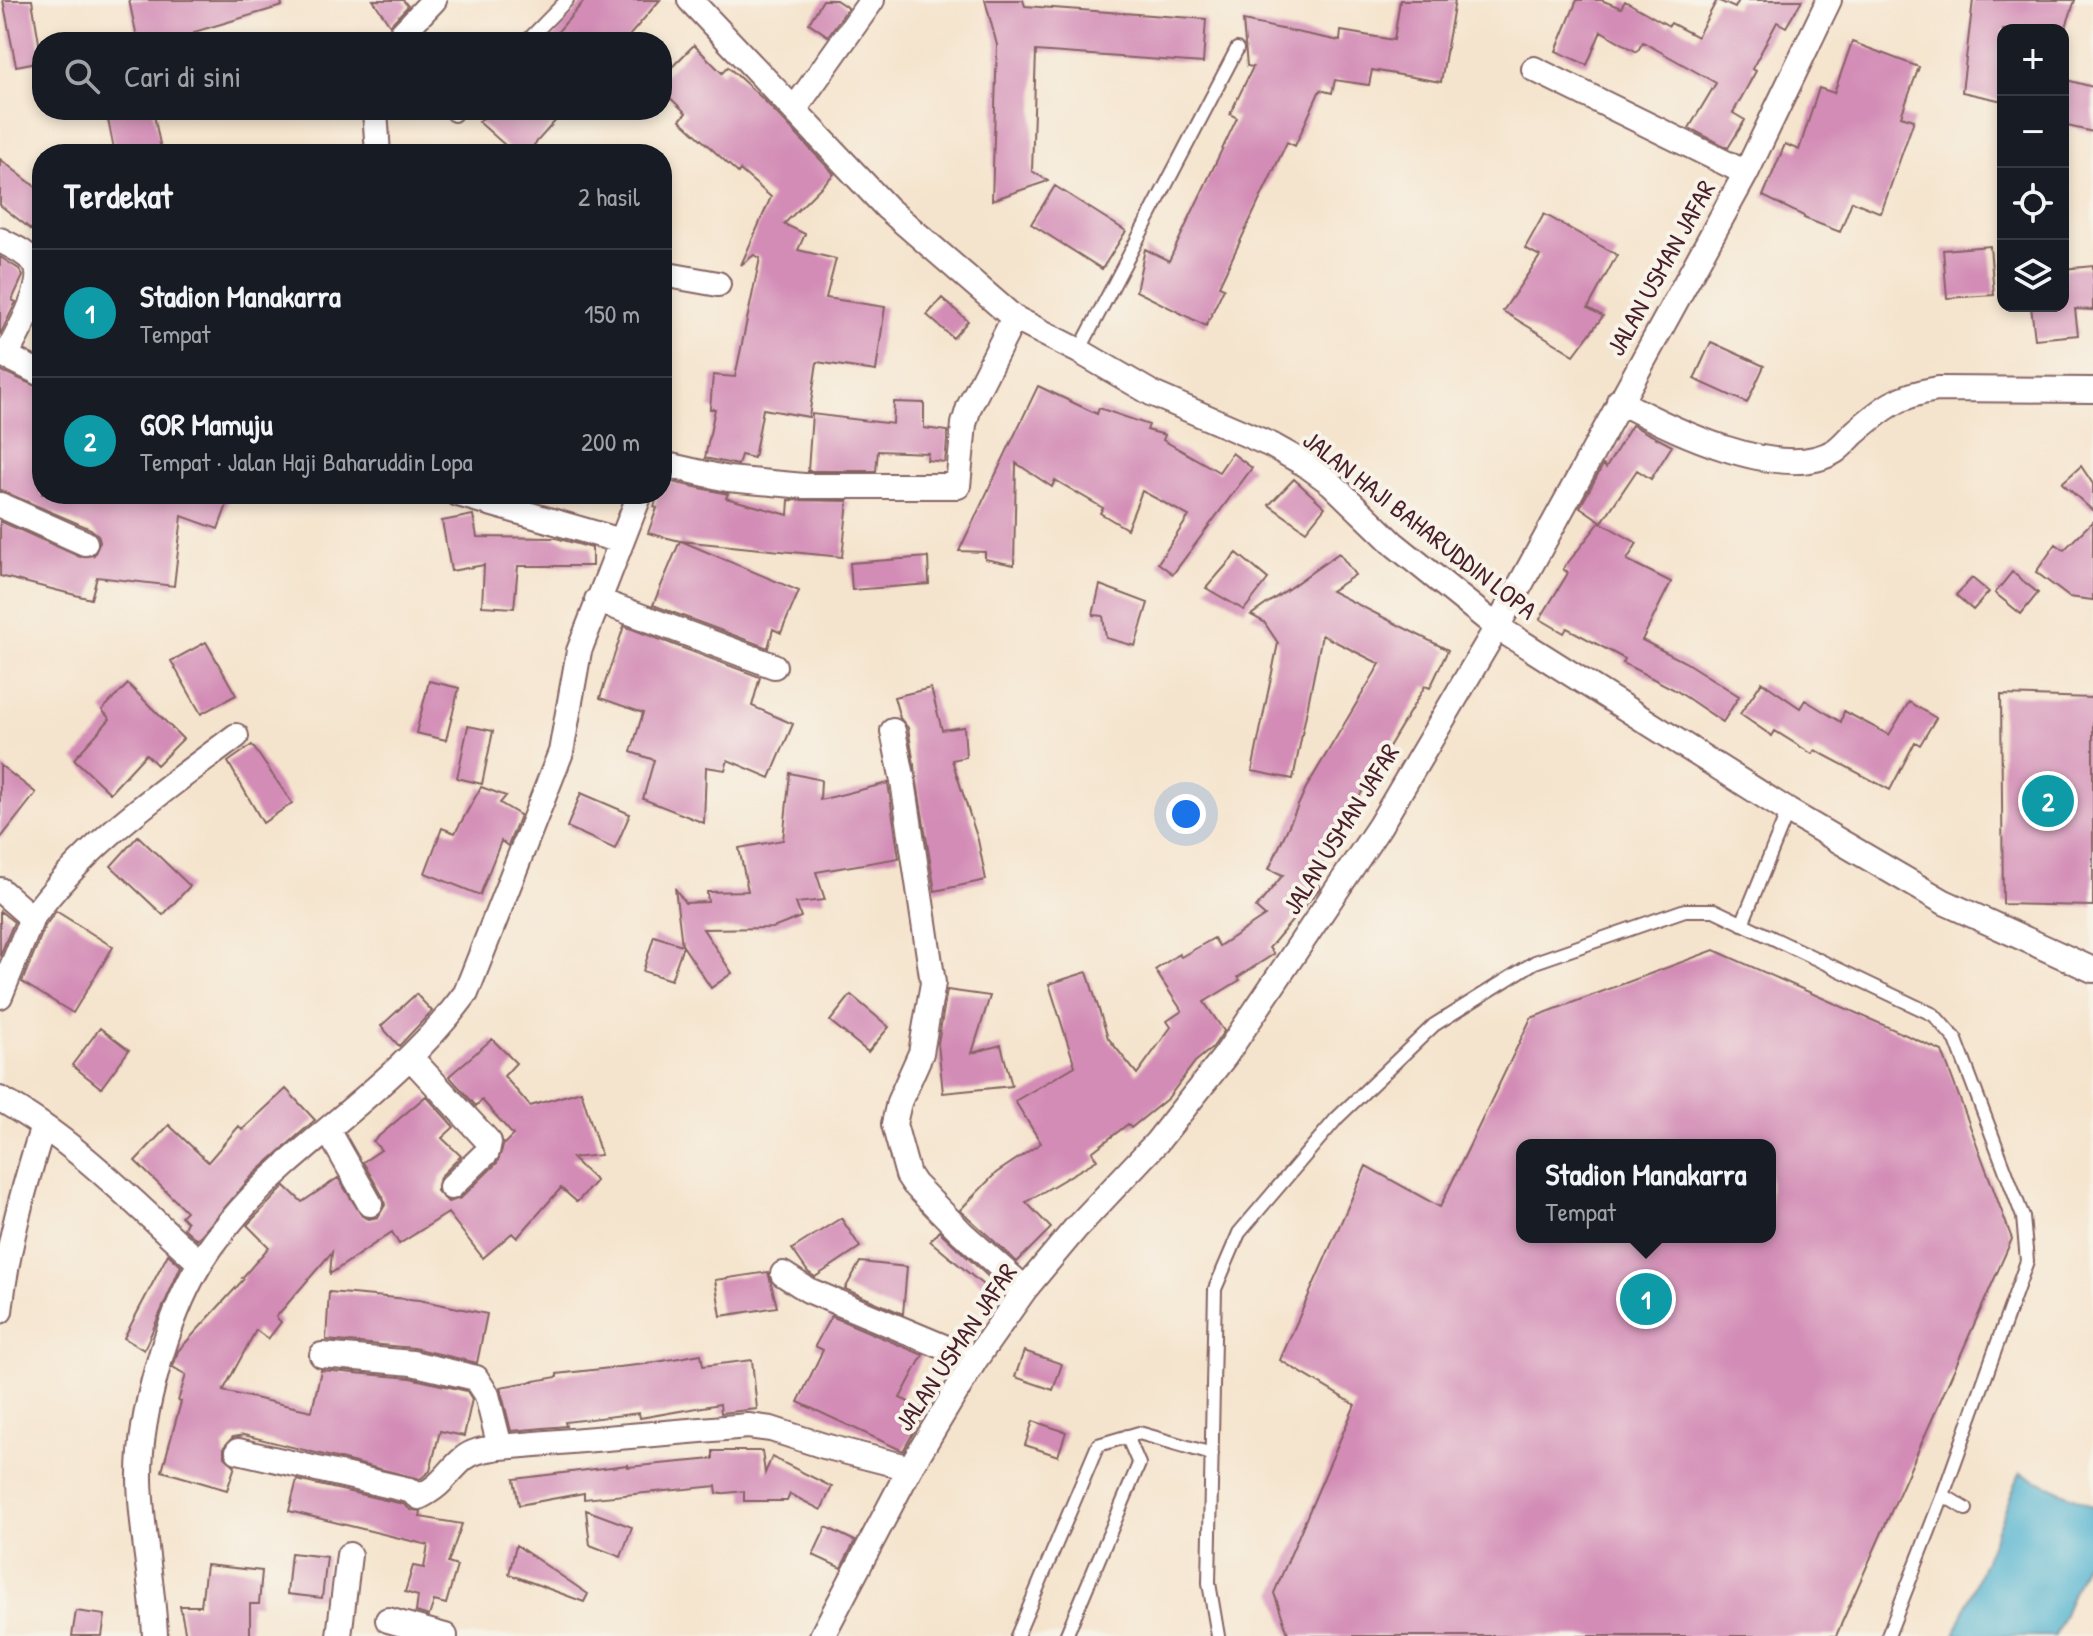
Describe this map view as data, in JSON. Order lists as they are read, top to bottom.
{
  "streets": {
    "street": ["JALAN USMAN JAFAR", "JALAN HAJI BAHARUDDIN LOPA"]
  },
  "crossings": [
    ["JALAN USMAN JAFAR", "JALAN HAJI BAHARUDDIN LOPA"]
  ],
  "page": {
    "map_buttons": ["+", "−"],
    "search": "Cari di sini",
    "heading": ["Terdekat", "2 hasil"],
    "list": [
      {
        "mark": "1",
        "name": "Stadion Manakarra",
        "note": "Tempat",
        "value": "150 m"
      },
      {
        "mark": "2",
        "name": "GOR Mamuju",
        "note": "Tempat · Jalan Haji Baharuddin Lopa",
        "value": "200 m"
      }
    ],
    "pins": ["2", "1"],
    "popup": ["Stadion Manakarra", "Tempat"]
  }
}
